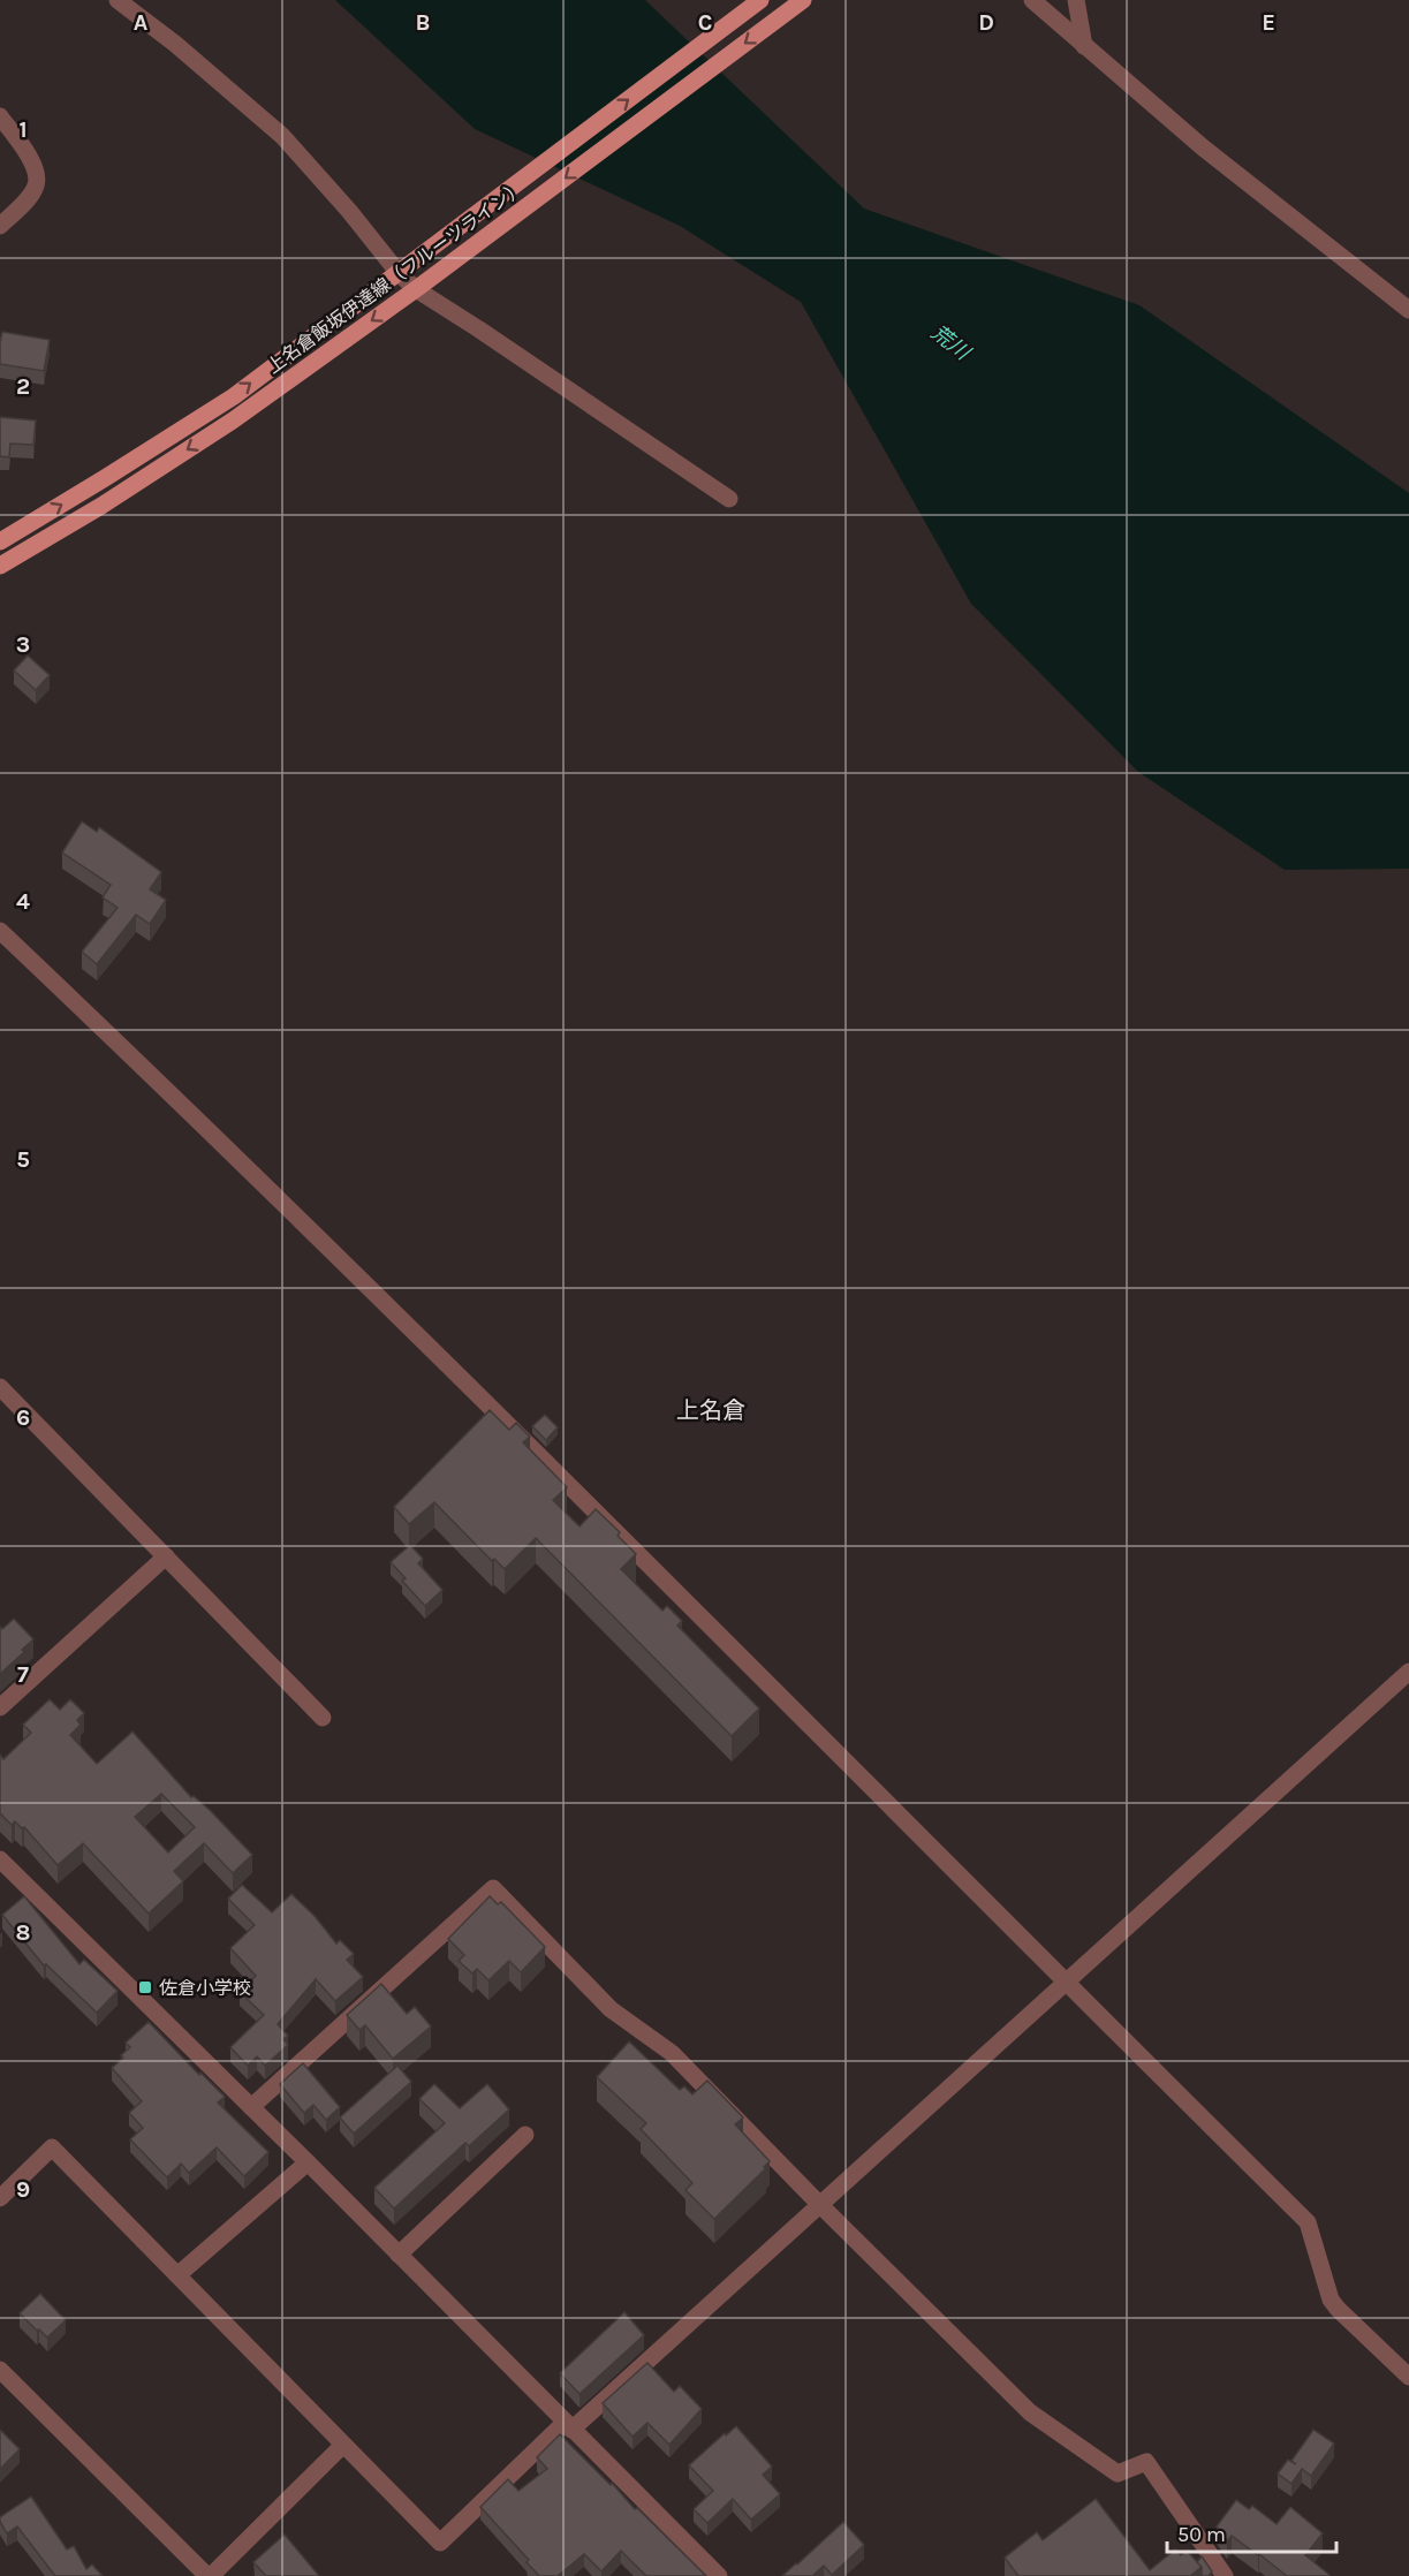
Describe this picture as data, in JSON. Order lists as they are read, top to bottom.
{
  "streets": {
    "main road": ["上名倉飯坂伊達線（フルーツライン）"]
  },
  "districts": ["上名倉"],
  "water": ["荒川"],
  "places": {
    "transit": ["佐倉小学校"]
  },
  "scale_bar": "50 m",
  "grid": {
    "columns": [
      "A",
      "B",
      "C",
      "D",
      "E"
    ],
    "rows": [
      "1",
      "2",
      "3",
      "4",
      "5",
      "6",
      "7",
      "8",
      "9"
    ]
  }
}
